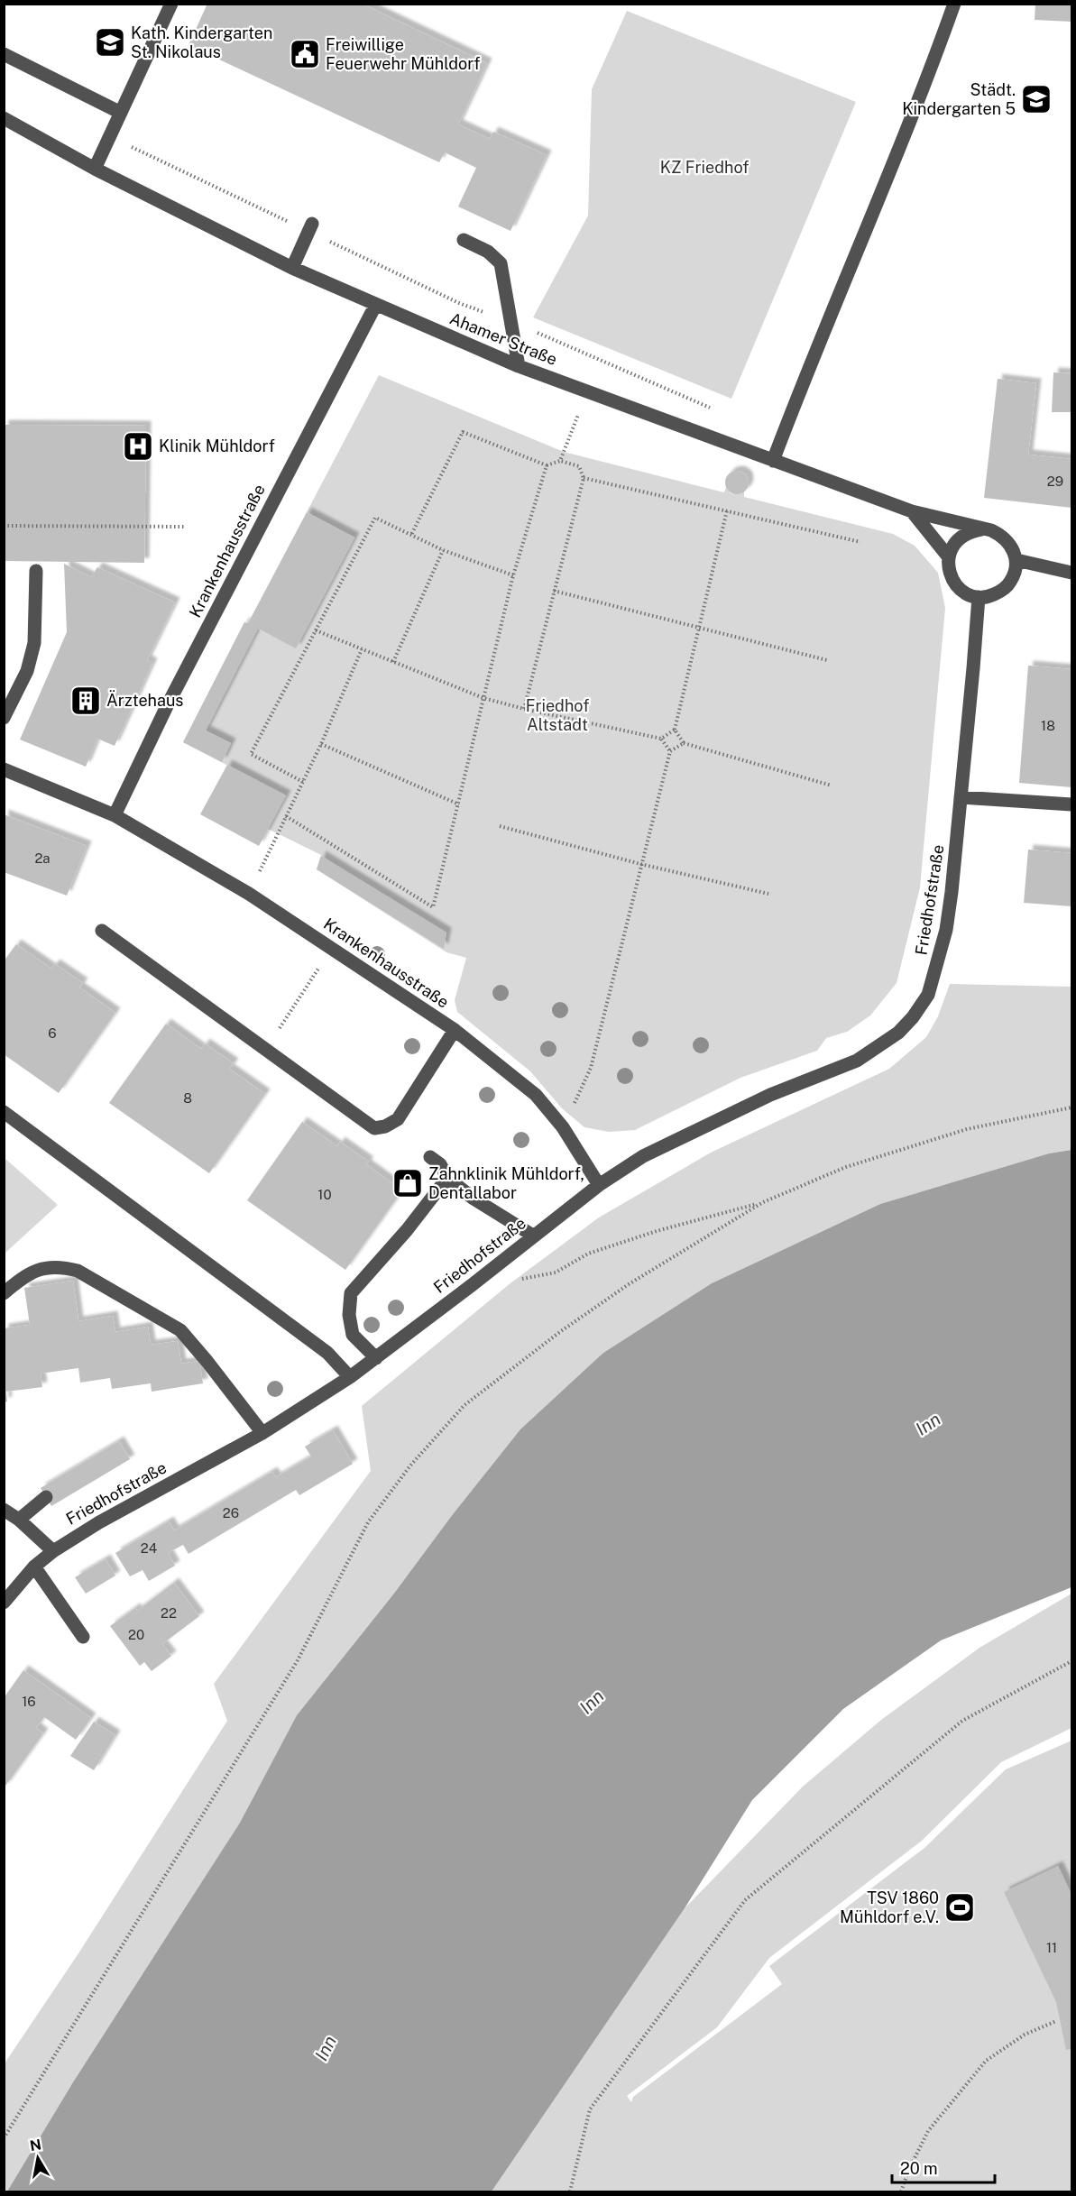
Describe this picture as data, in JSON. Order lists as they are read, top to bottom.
{
  "streets": {
    "street": ["Ahamer Straße", "Krankenhausstraße", "Friedhofstraße"]
  },
  "crossings": [
    ["Ahamer Straße", "Krankenhausstraße"],
    ["Ahamer Straße", "Friedhofstraße"],
    ["Krankenhausstraße", "Friedhofstraße"]
  ],
  "water": ["Inn"],
  "parks": ["KZ Friedhof", "Friedhof Altstadt"],
  "places": {
    "school or university": ["Kath. Kindergarten St. Nikolaus", "Städt. Kindergarten 5"],
    "public building": ["Freiwillige Feuerwehr Mühldorf"],
    "hospital": ["Klinik Mühldorf"],
    "building": ["Ärztehaus"],
    "shop": ["Zahnklinik Mühldorf, Dentallabor"],
    "sports": ["TSV 1860 Mühldorf e.V."]
  },
  "house_numbers": [
    "29",
    "18",
    "2a",
    "6",
    "8",
    "10",
    "26",
    "24",
    "22",
    "20",
    "16",
    "11"
  ],
  "scale_bar": "20 m",
  "north": "top"
}
